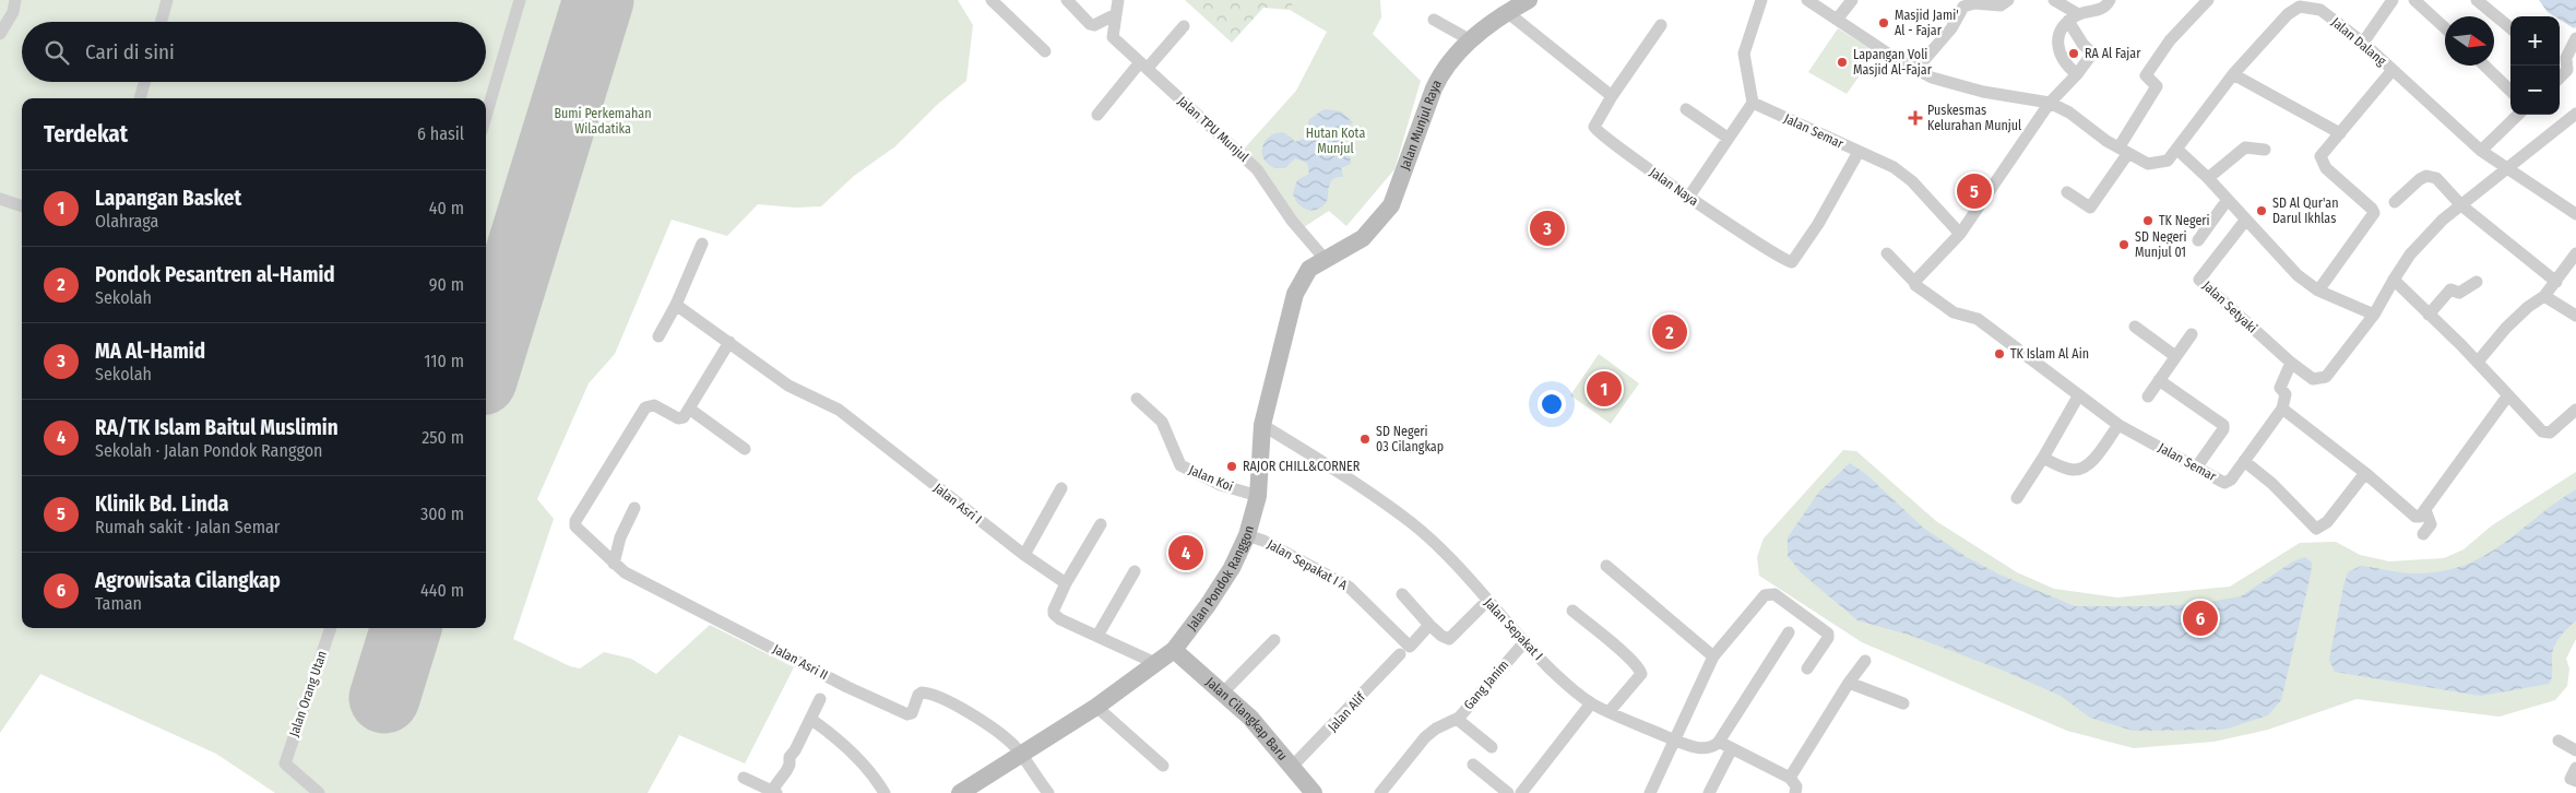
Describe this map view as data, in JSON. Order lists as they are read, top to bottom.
{
  "streets": {
    "street": [
      "Jalan Dalang",
      "Jalan Munjul Raya",
      "Jalan TPU Munjul",
      "Jalan Semar",
      "Jalan Naya",
      "Jalan Setyaki",
      "Jalan Koi",
      "Jalan Asri I",
      "Jalan Sepakat I A",
      "Jalan Pondok Ranggon",
      "Jalan Sepakat I",
      "Jalan Asri II",
      "Gang Janim",
      "Jalan Orang Utan",
      "Jalan Alif",
      "Jalan Cilangkap Baru"
    ]
  },
  "crossings": [
    ["Jalan Munjul Raya", "Jalan TPU Munjul"],
    ["Jalan Munjul Raya", "Jalan Pondok Ranggon"],
    ["Jalan TPU Munjul", "Jalan Pondok Ranggon"],
    ["Jalan Semar", "Jalan Naya"],
    ["Jalan Koi", "Jalan Pondok Ranggon"],
    ["Jalan Sepakat I A", "Jalan Pondok Ranggon"],
    ["Jalan Sepakat I A", "Jalan Alif"],
    ["Jalan Pondok Ranggon", "Jalan Sepakat I"],
    ["Jalan Pondok Ranggon", "Jalan Asri II"],
    ["Jalan Pondok Ranggon", "Jalan Cilangkap Baru"],
    ["Jalan Sepakat I", "Gang Janim"],
    ["Jalan Alif", "Jalan Cilangkap Baru"]
  ],
  "parks": ["Bumi Perkemahan Wiladatika", "Hutan Kota Munjul"],
  "places": {
    "other": [
      "Masjid Jami' Al - Fajar",
      "RA Al Fajar",
      "Lapangan Voli Masjid Al-Fajar",
      "SD Al Qur'an Darul Ikhlas",
      "TK Negeri",
      "SD Negeri Munjul 01",
      "TK Islam Al Ain",
      "SD Negeri 03 Cilangkap",
      "RAJOR CHILL&CORNER"
    ],
    "health": ["Puskesmas Kelurahan Munjul"]
  },
  "north": "right",
  "page": {
    "map_buttons": ["+", "−"],
    "search": "Cari di sini",
    "heading": ["Terdekat", "6 hasil"],
    "list": [
      {
        "mark": "1",
        "name": "Lapangan Basket",
        "note": "Olahraga",
        "value": "40 m"
      },
      {
        "mark": "2",
        "name": "Pondok Pesantren al-Hamid",
        "note": "Sekolah",
        "value": "90 m"
      },
      {
        "mark": "3",
        "name": "MA Al-Hamid",
        "note": "Sekolah",
        "value": "110 m"
      },
      {
        "mark": "4",
        "name": "RA/TK Islam Baitul Muslimin",
        "note": "Sekolah · Jalan Pondok Ranggon",
        "value": "250 m"
      },
      {
        "mark": "5",
        "name": "Klinik Bd. Linda",
        "note": "Rumah sakit · Jalan Semar",
        "value": "300 m"
      },
      {
        "mark": "6",
        "name": "Agrowisata Cilangkap",
        "note": "Taman",
        "value": "440 m"
      }
    ],
    "pins": [
      "5",
      "3",
      "2",
      "1",
      "4",
      "6"
    ]
  }
}
